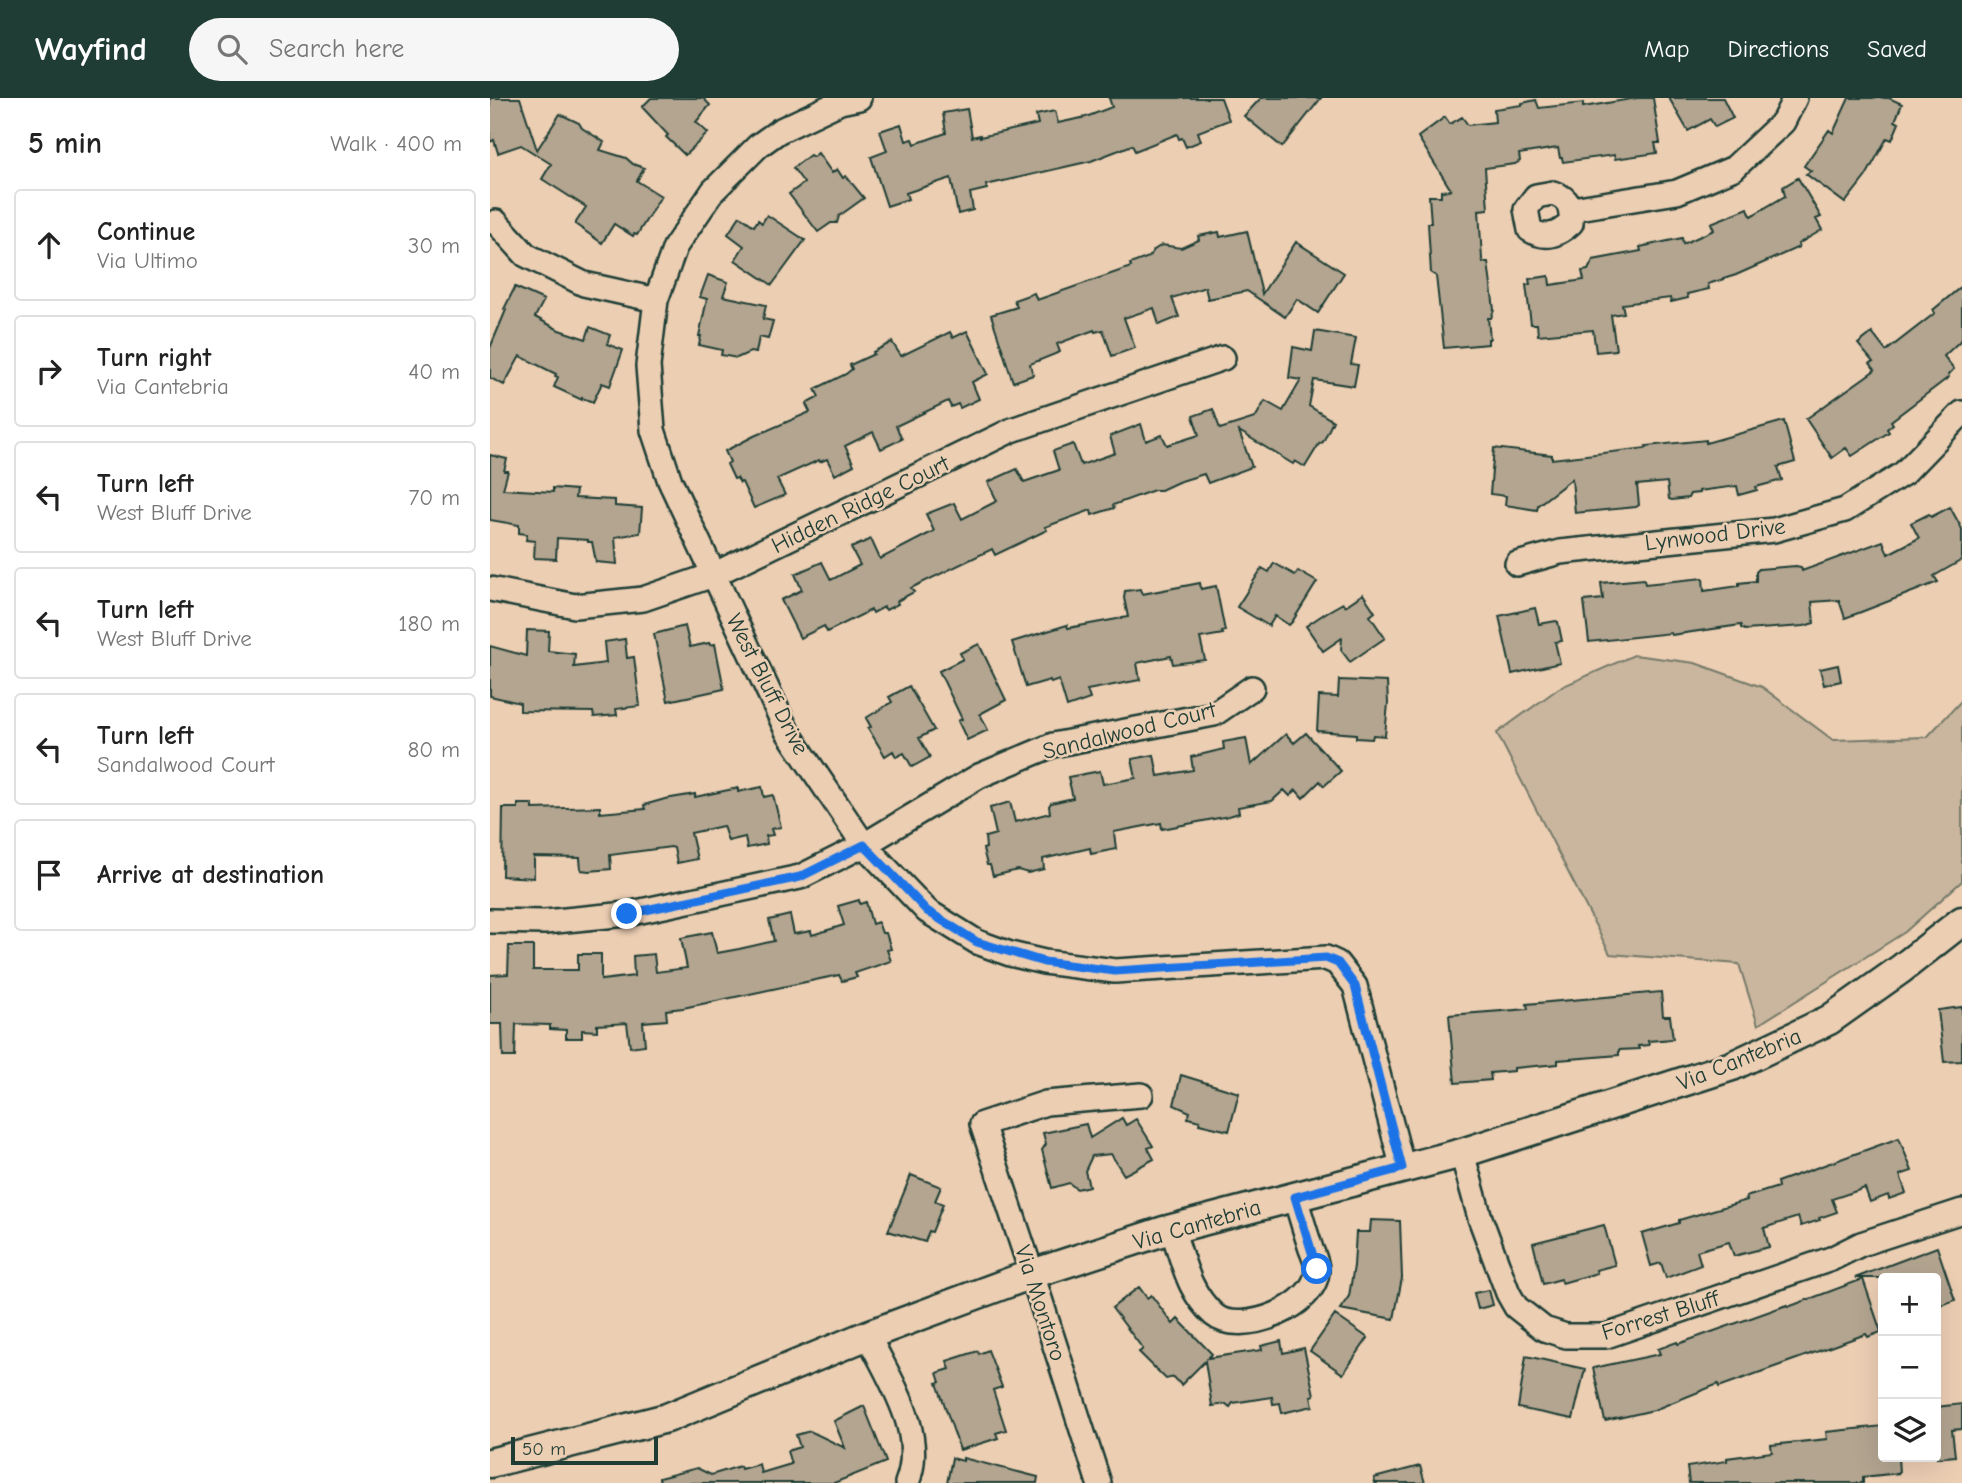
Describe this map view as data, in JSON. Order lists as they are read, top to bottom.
{
  "streets": {
    "main road": ["Via Cantebria"],
    "street": [
      "Hidden Ridge Court",
      "Lynwood Drive",
      "West Bluff Drive",
      "Sandalwood Court",
      "Via Montoro",
      "Forrest Bluff"
    ]
  },
  "crossings": [
    ["Hidden Ridge Court", "West Bluff Drive"],
    ["West Bluff Drive", "Sandalwood Court"],
    ["West Bluff Drive", "Via Cantebria"],
    ["Via Cantebria", "Via Montoro"],
    ["Via Cantebria", "Forrest Bluff"]
  ],
  "scale_bar": "50 m",
  "page": {
    "header": "Wayfind",
    "search": "Search here",
    "nav": ["Map", "Directions", "Saved"],
    "heading": ["5 min", "Walk · 400 m"],
    "list": [
      ["Continue", "Via Ultimo", "30 m"],
      ["Turn right", "Via Cantebria", "40 m"],
      ["Turn left", "West Bluff Drive", "70 m"],
      ["Turn left", "West Bluff Drive", "180 m"],
      ["Turn left", "Sandalwood Court", "80 m"],
      "Arrive at destination"
    ],
    "map_buttons": ["+", "−"],
    "scale": "50 m"
  }
}
